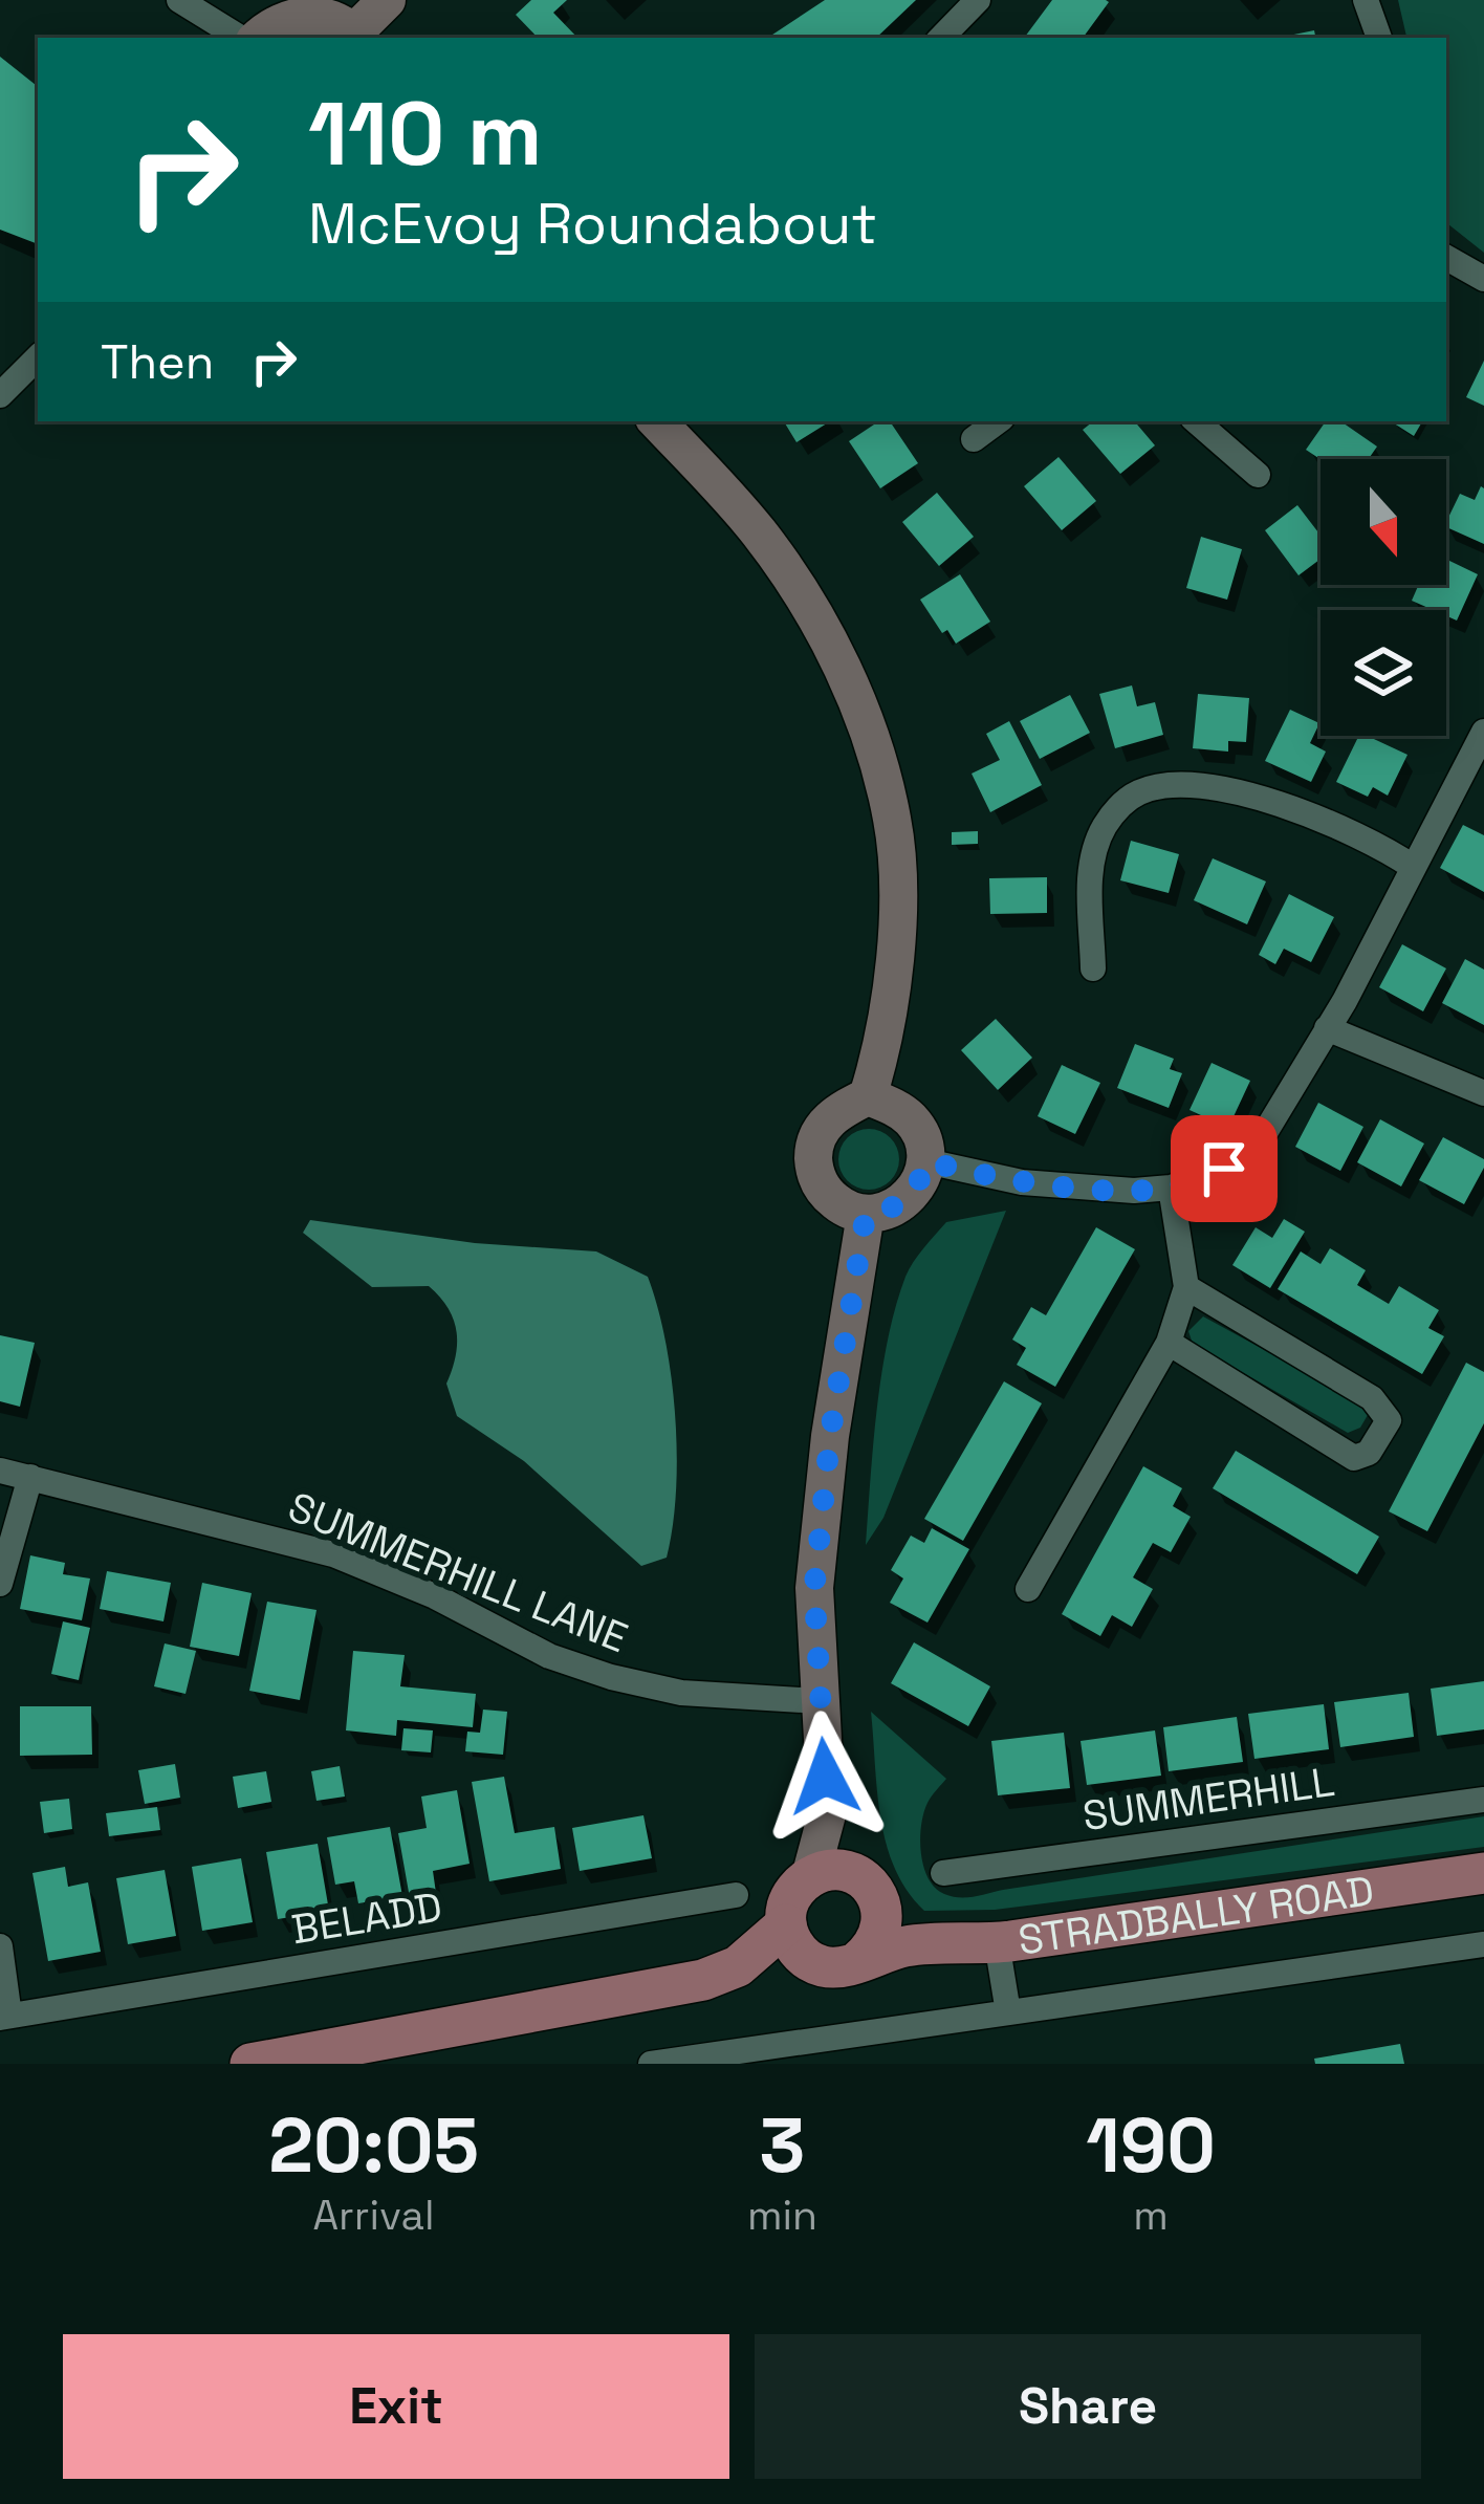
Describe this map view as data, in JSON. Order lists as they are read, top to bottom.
{
  "streets": {
    "main road": ["STRADBALLY ROAD"],
    "street": ["SUMMERHILL LANE", "SUMMERHILL", "BELADD"]
  },
  "north": "bottom",
  "page": {
    "turn": ["110 m", "McEvoy Roundabout"],
    "then": "Then",
    "eta": [
      "20:05",
      "Arrival",
      "3",
      "min",
      "190",
      "m"
    ],
    "buttons": ["Exit", "Share"]
  }
}
